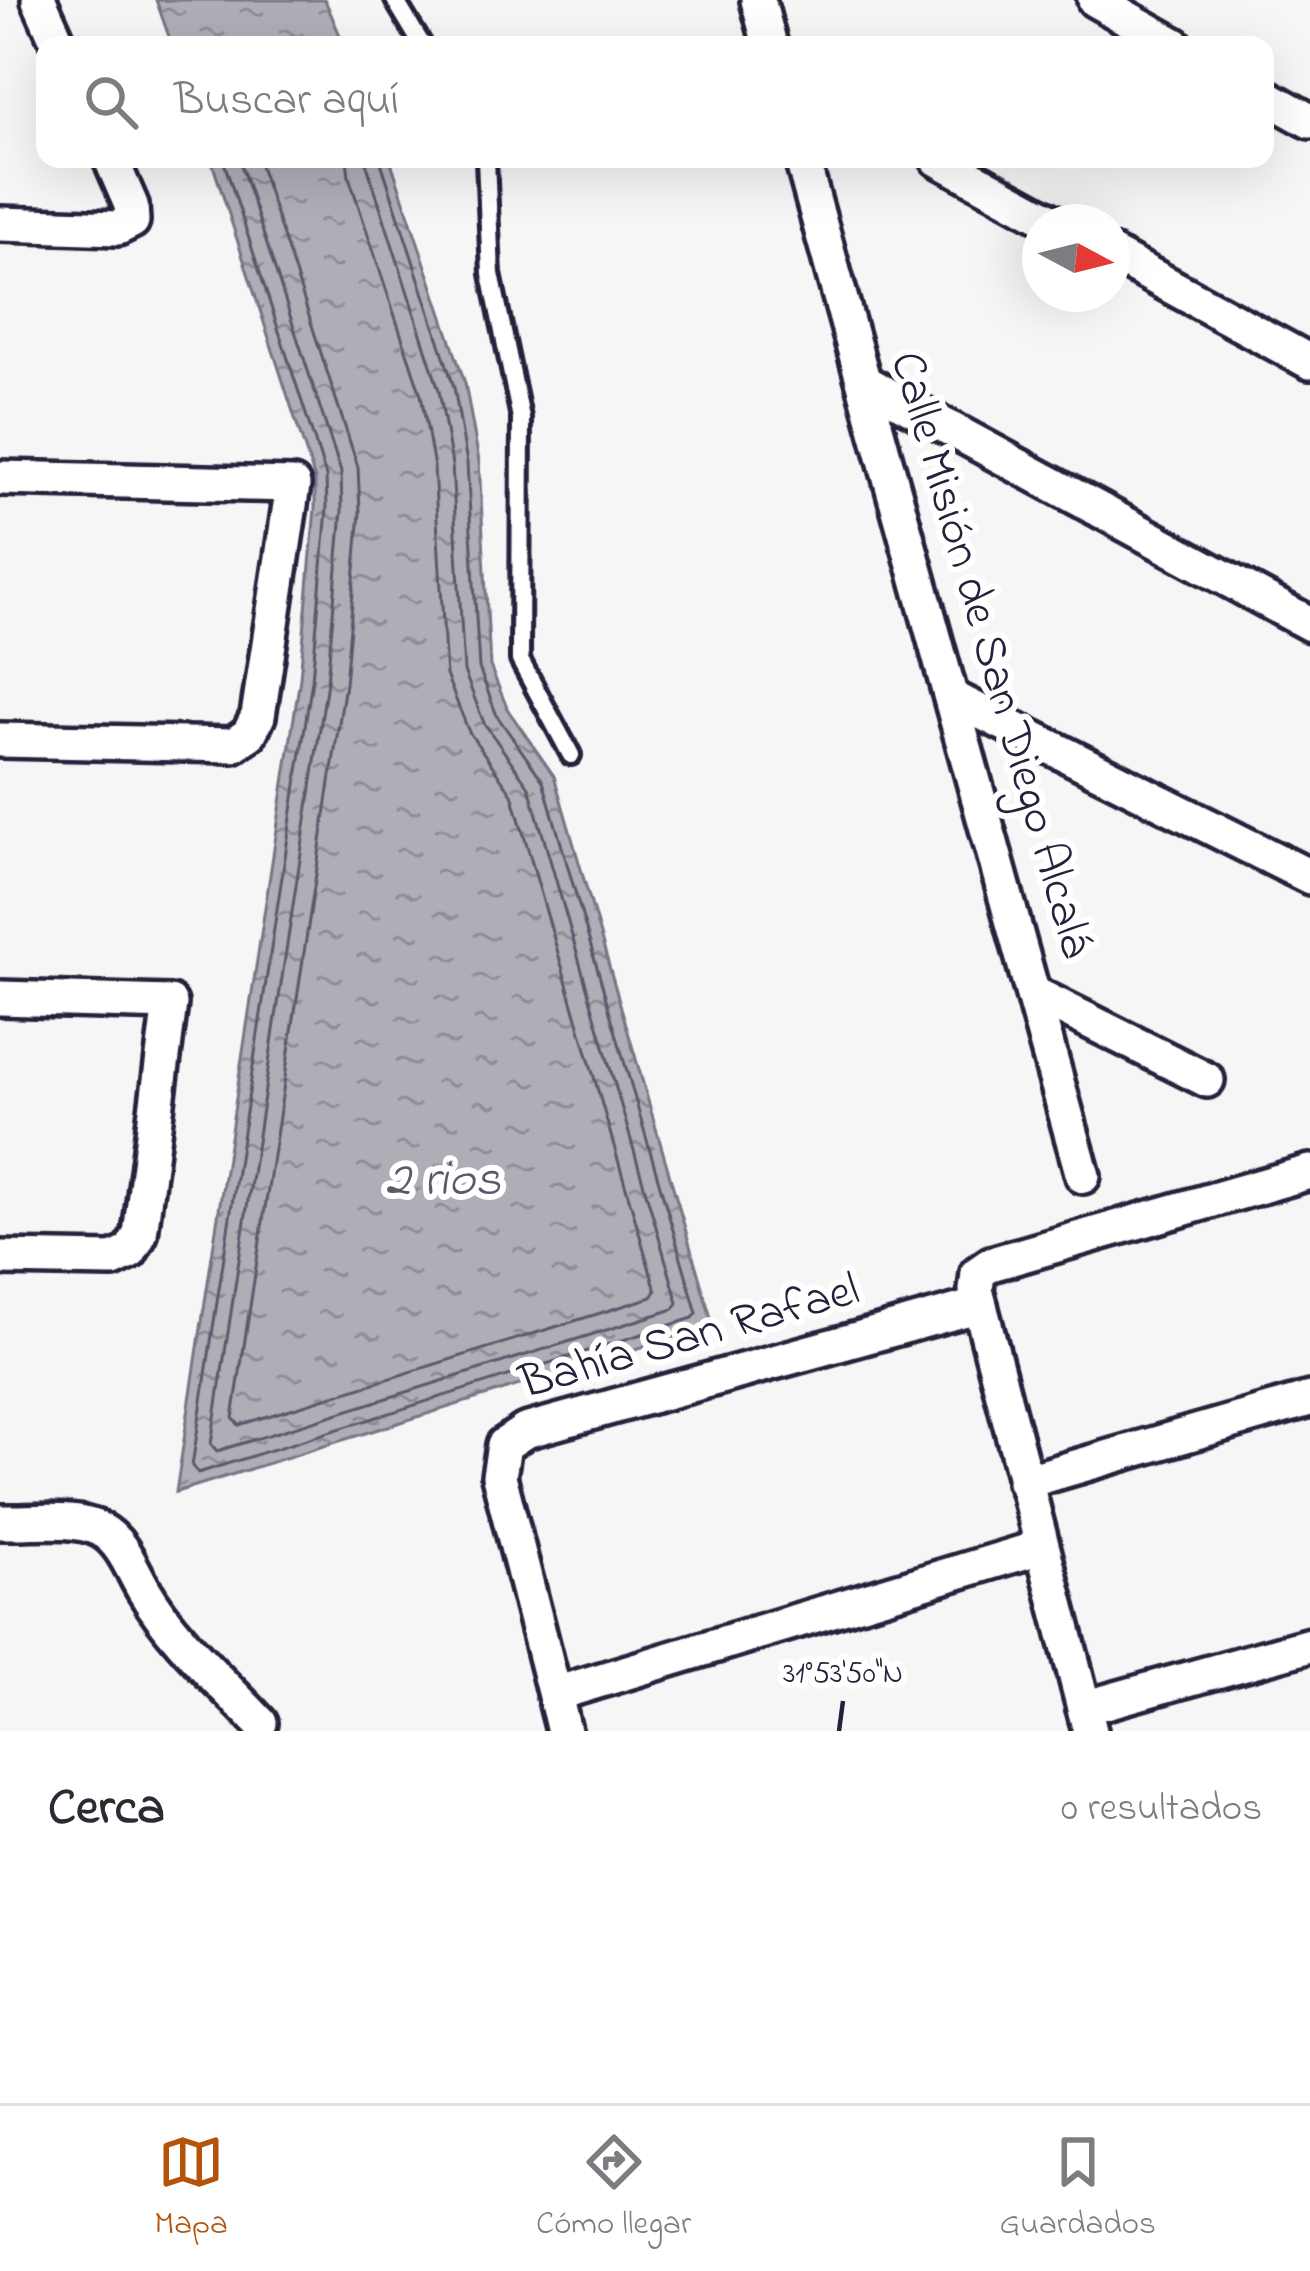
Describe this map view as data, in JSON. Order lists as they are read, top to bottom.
{
  "streets": {
    "street": ["Calle Misión de San Diego Alcalá", "Bahía San Rafael"]
  },
  "water": ["2 rios"],
  "north": "right",
  "page": {
    "search": "Buscar aquí",
    "heading": ["Cerca", "0 resultados"],
    "nav": ["Mapa", "Cómo llegar", "Guardados"]
  },
  "coordinates": ["31°53'50\"N"]
}
